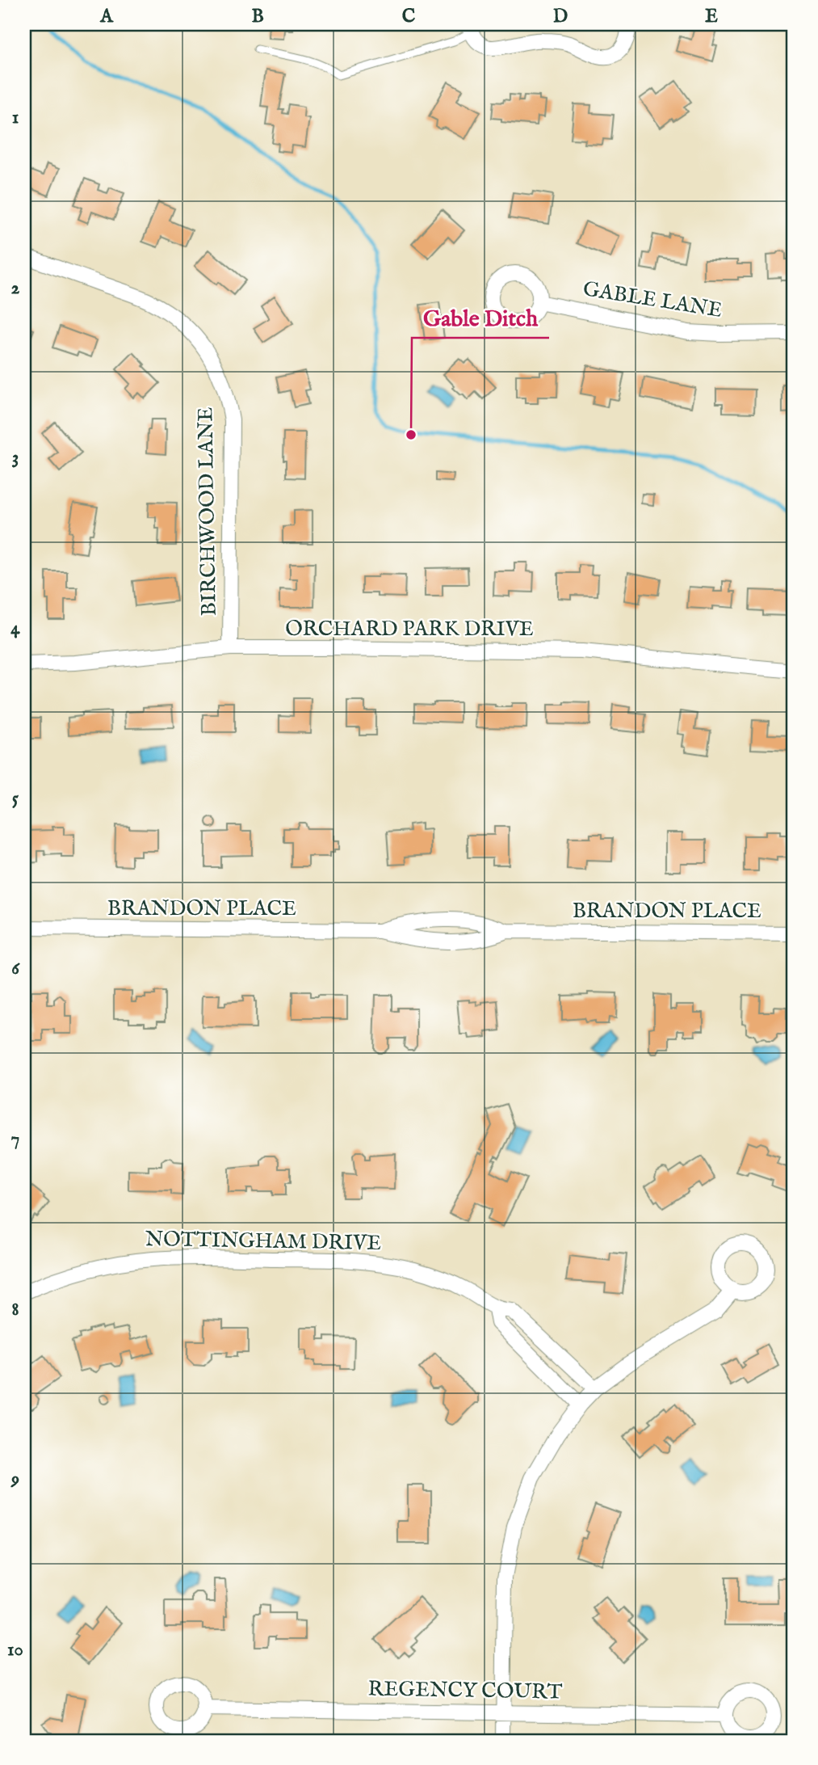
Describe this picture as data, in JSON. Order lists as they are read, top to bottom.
{
  "streets": {
    "street": [
      "GABLE LANE",
      "BIRCHWOOD LANE",
      "ORCHARD PARK DRIVE",
      "BRANDON PLACE",
      "NOTTINGHAM DRIVE",
      "REGENCY COURT"
    ]
  },
  "crossings": [
    ["BIRCHWOOD LANE", "ORCHARD PARK DRIVE"]
  ],
  "places": ["Gable Ditch"],
  "grid": {
    "columns": [
      "A",
      "B",
      "C",
      "D",
      "E"
    ],
    "rows": [
      "1",
      "2",
      "3",
      "4",
      "5",
      "6",
      "7",
      "8",
      "9",
      "10"
    ]
  }
}
